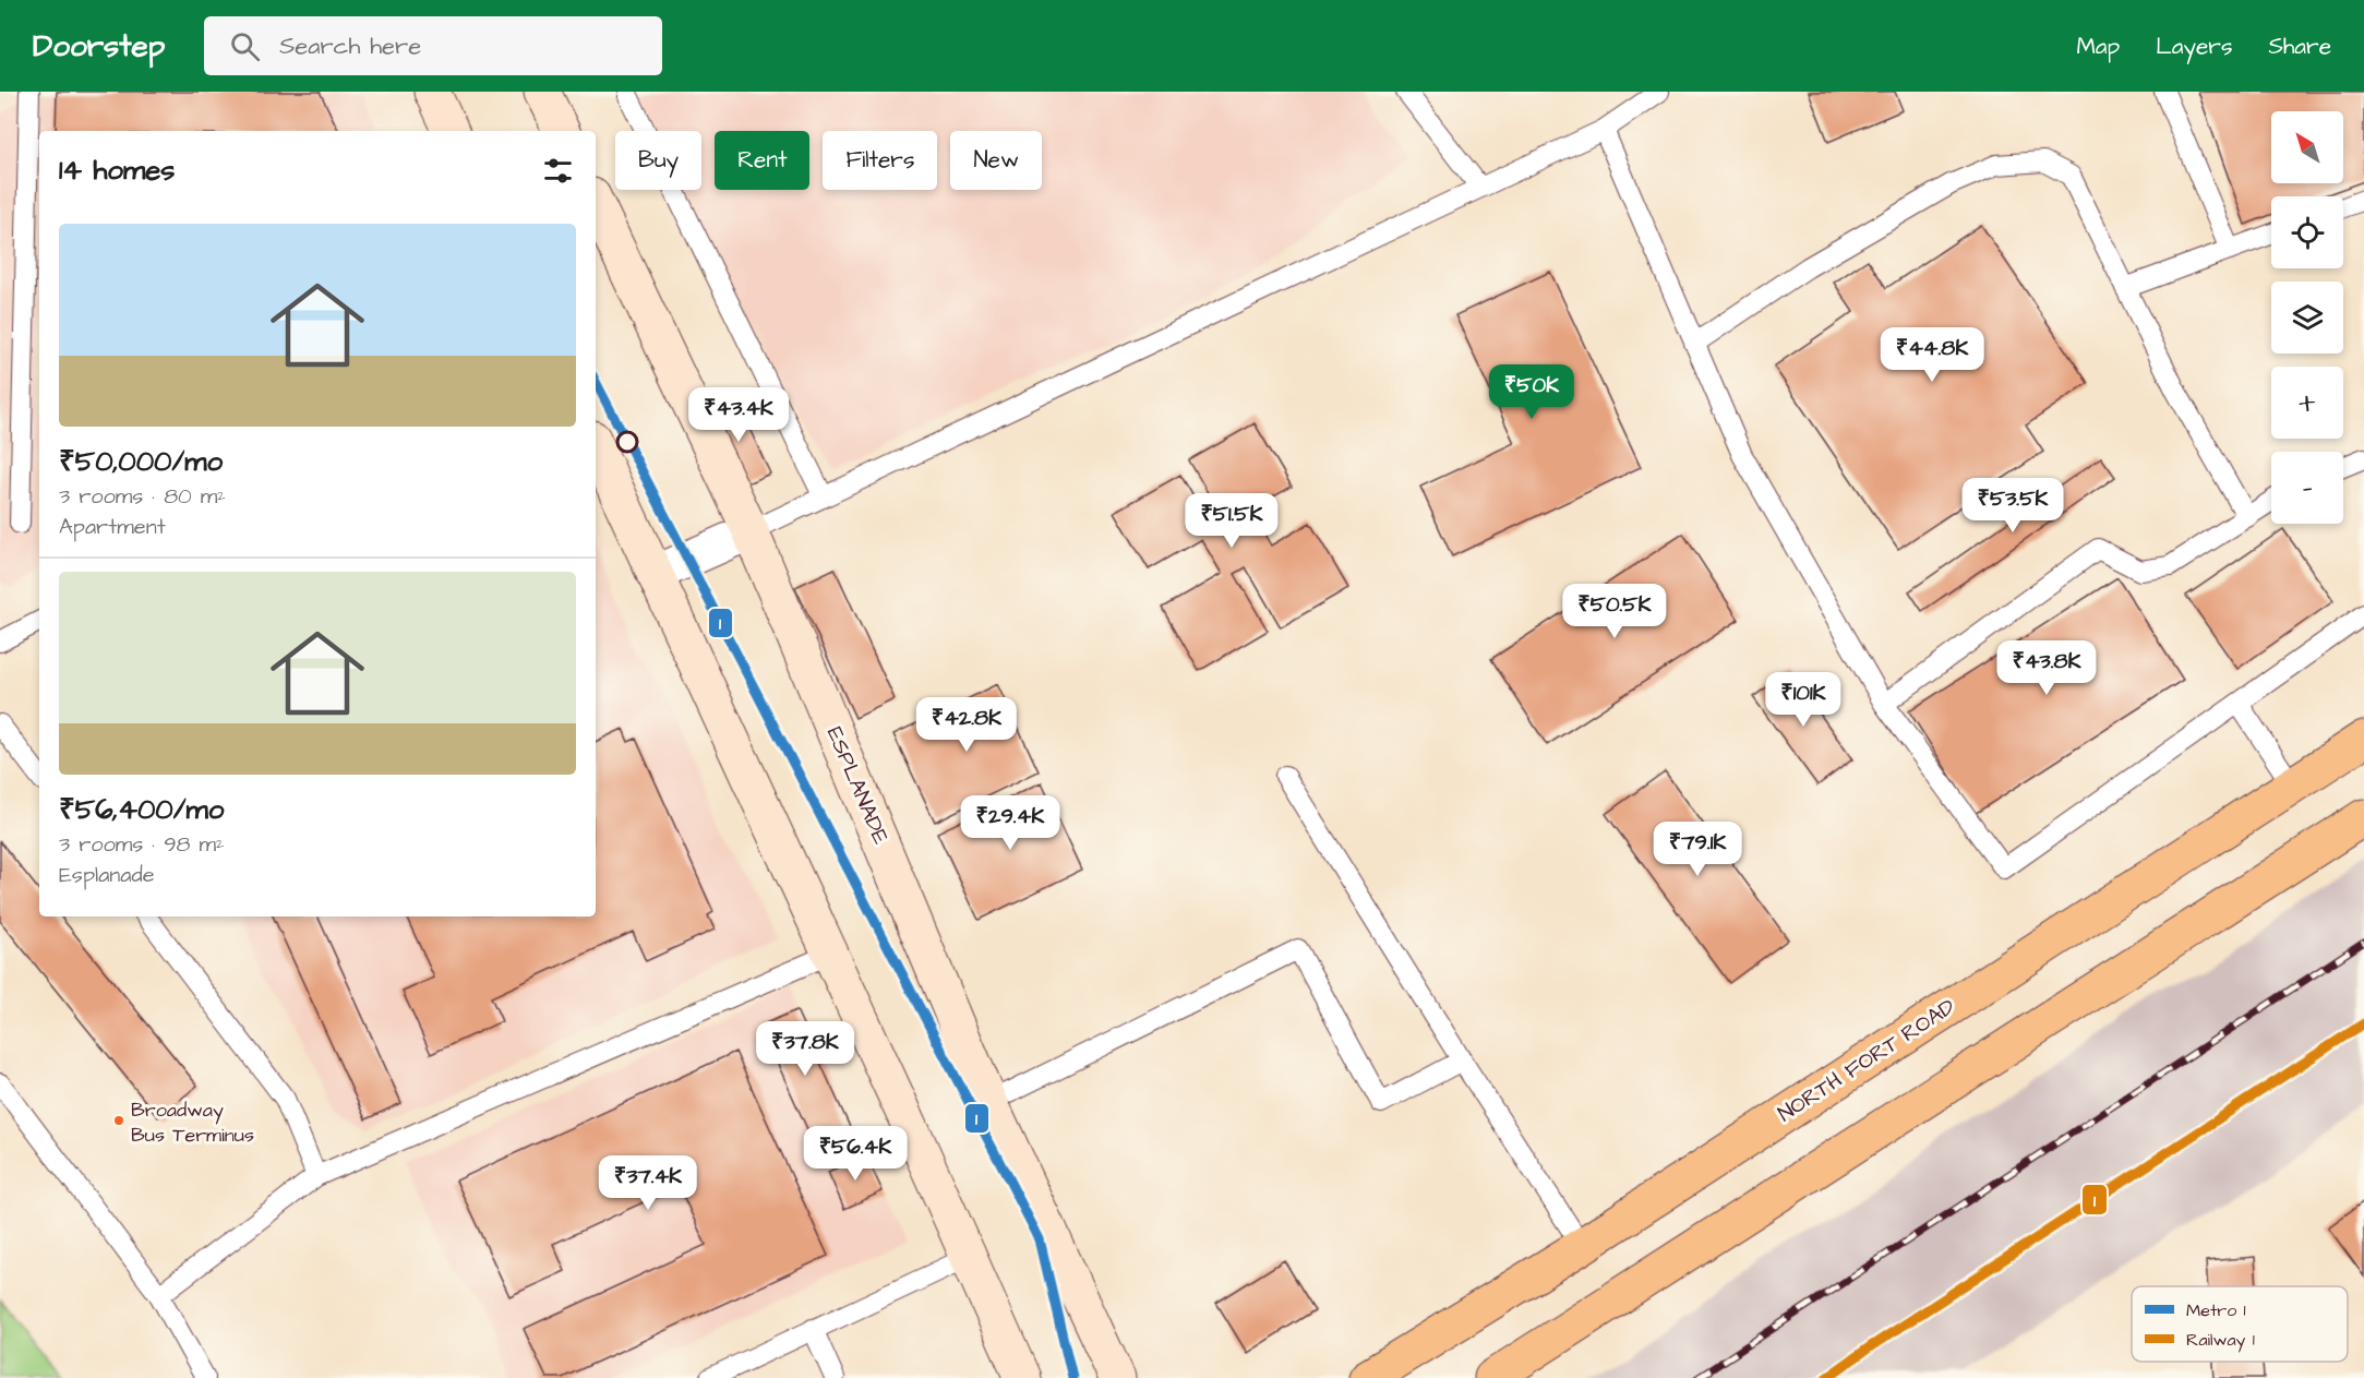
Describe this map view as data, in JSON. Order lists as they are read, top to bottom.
{
  "streets": {
    "main road": ["ESPLANADE", "NORTH FORT ROAD"]
  },
  "places": ["Broadway Bus Terminus"],
  "lines": ["metro line 1", "rail line 1"],
  "legend": ["Metro 1", "Railway 1"],
  "north": "top left",
  "page": {
    "header": "Doorstep",
    "search": "Search here",
    "nav": ["Map", "Layers", "Share"],
    "map_buttons": ["+", "−"],
    "chip": [
      "Buy",
      "Rent",
      "Filters",
      "New"
    ],
    "heading": "14 homes",
    "list": [
      {
        "name": "₹50,000/mo",
        "note": "3 rooms · 80 m² · Apartment"
      },
      {
        "name": "₹56,400/mo",
        "note": "3 rooms · 98 m² · Esplanade"
      }
    ],
    "price": [
      "₹44.8K",
      "₹50K",
      "₹43.4K",
      "₹53.5K",
      "₹51.5K",
      "₹50.5K",
      "₹43.8K",
      "₹101K",
      "₹42.8K",
      "₹29.4K",
      "₹79.1K",
      "₹37.8K",
      "₹56.4K",
      "₹37.4K"
    ]
  }
}
